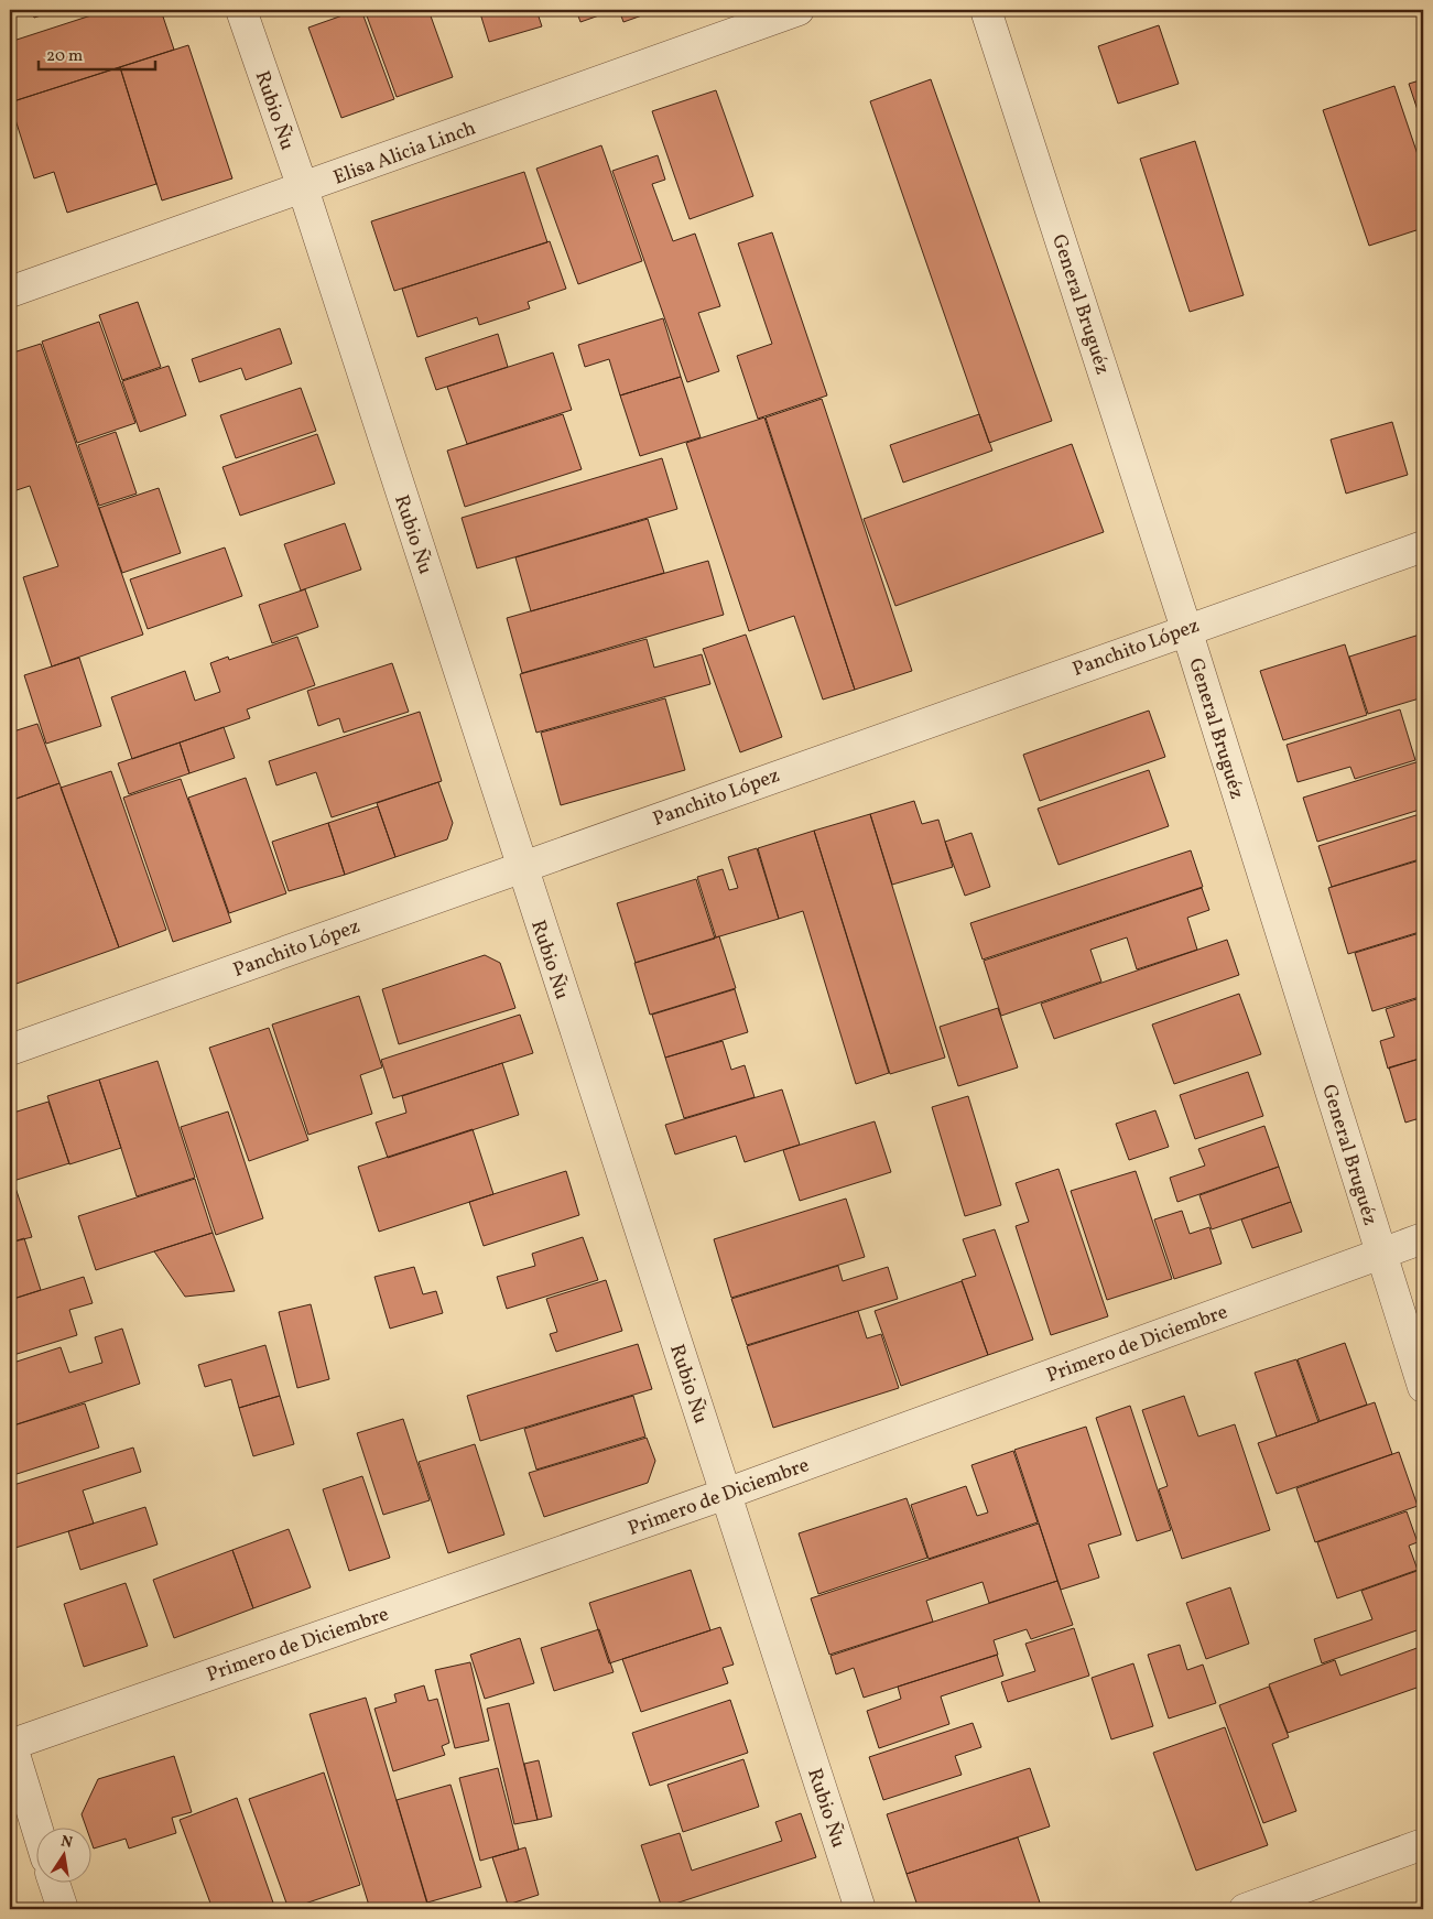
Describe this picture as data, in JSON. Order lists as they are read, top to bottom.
{
  "streets": {
    "street": [
      "Rubio Ñu",
      "Elisa Alicia Linch",
      "General Bruguéz",
      "Panchito López",
      "Primero de Diciembre"
    ]
  },
  "crossings": [
    ["Rubio Ñu", "Elisa Alicia Linch"],
    ["Rubio Ñu", "Panchito López"],
    ["Rubio Ñu", "Primero de Diciembre"],
    ["General Bruguéz", "Panchito López"],
    ["General Bruguéz", "Primero de Diciembre"]
  ],
  "scale_bar": "20 m",
  "north": "top"
}
